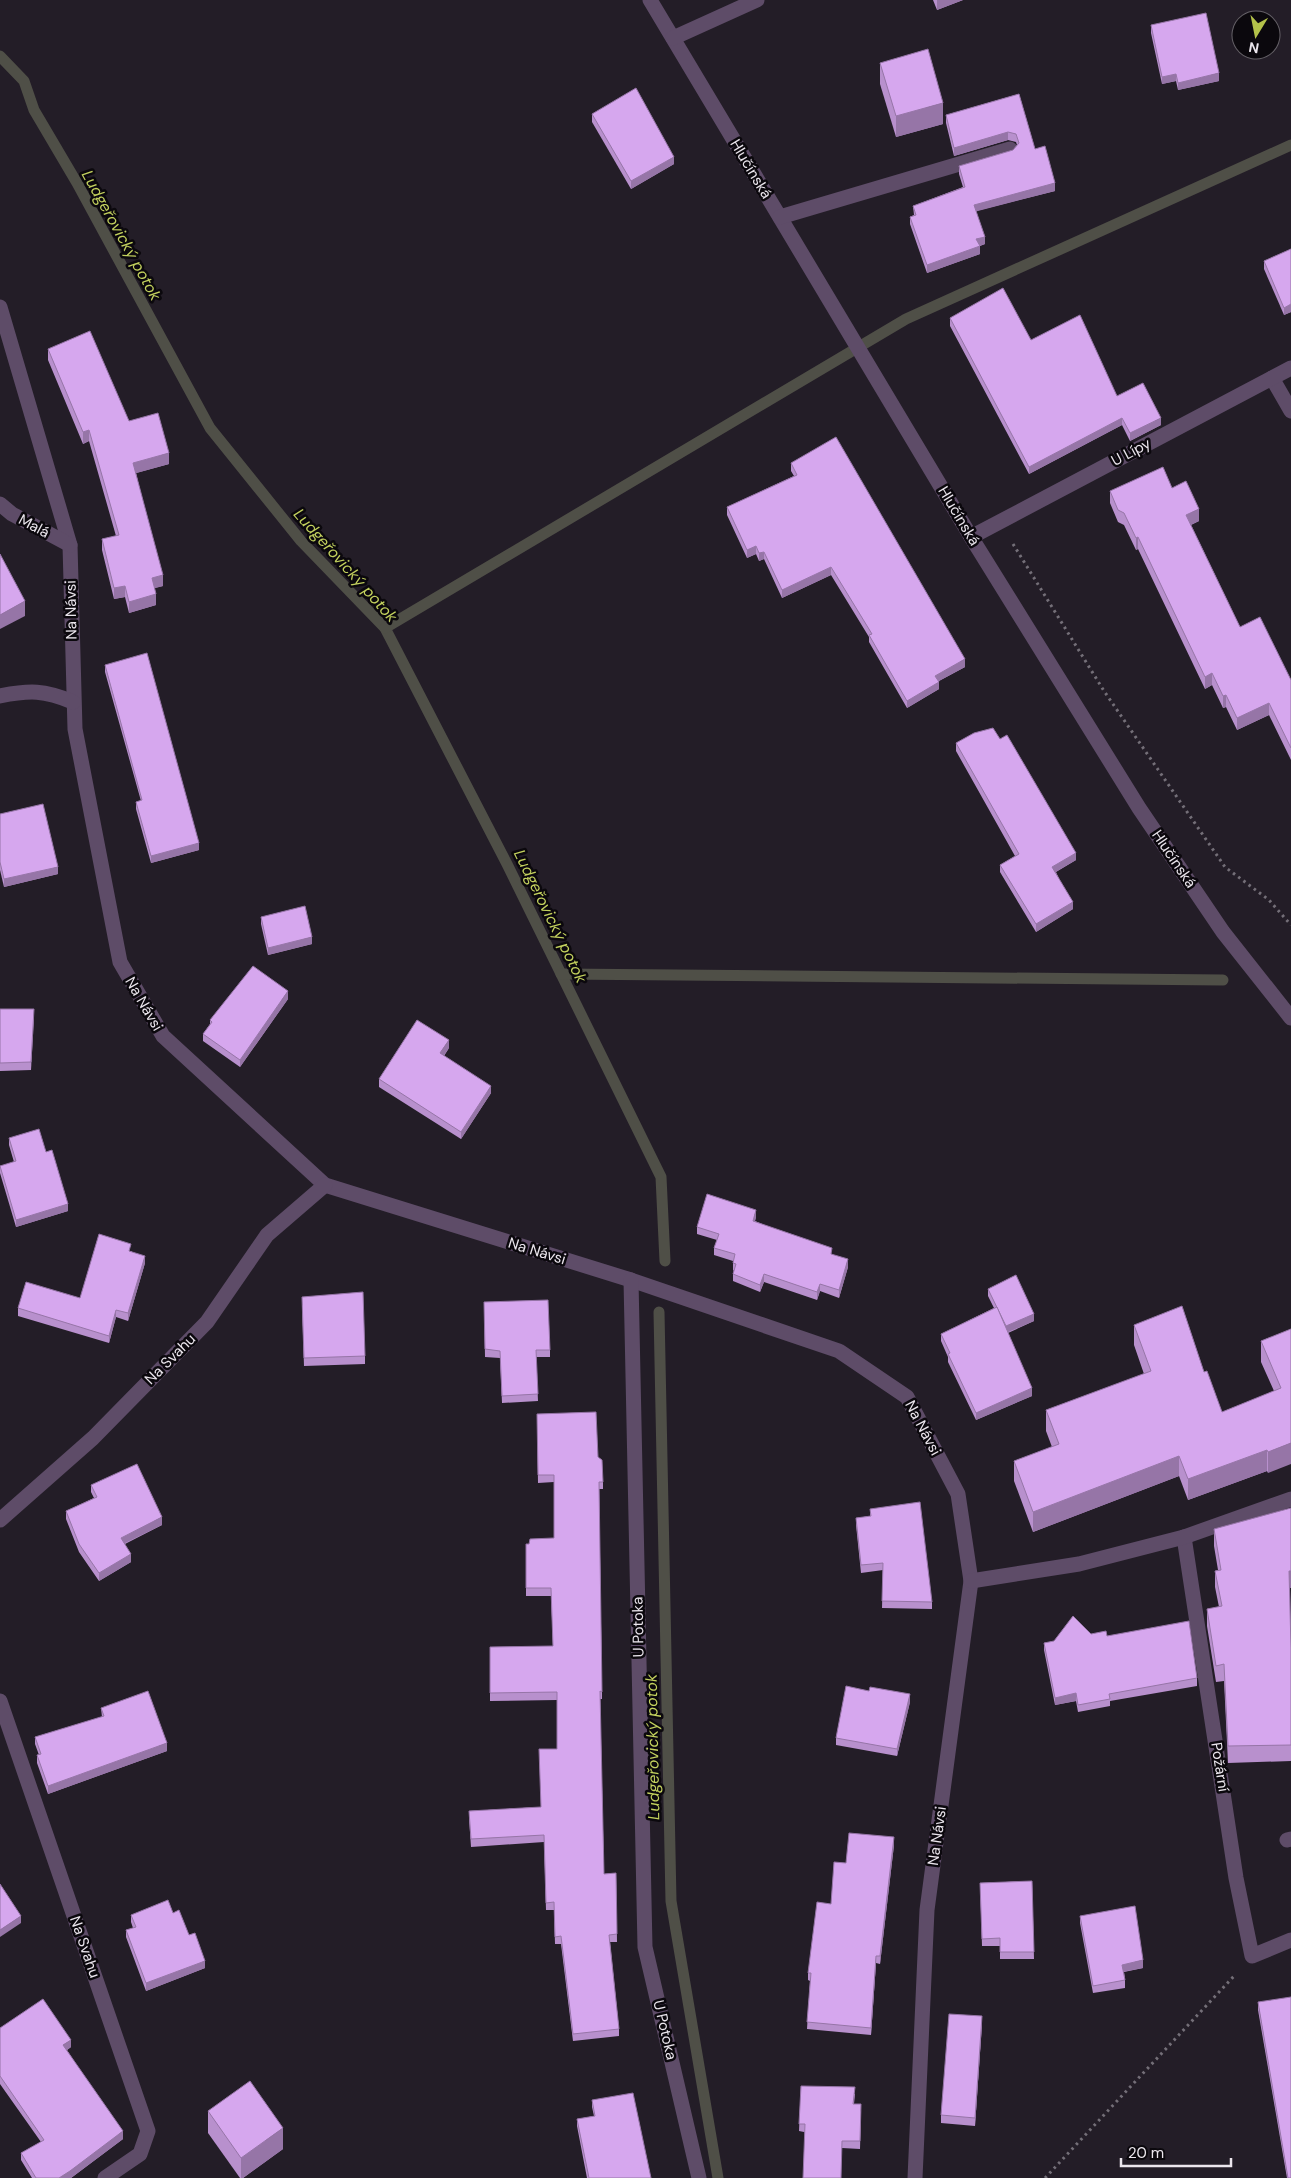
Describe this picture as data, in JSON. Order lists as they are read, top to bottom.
{
  "streets": {
    "street": [
      "Hlučínská",
      "U Lípy",
      "Malá",
      "Na Návsi",
      "Na Svahu",
      "U Potoka",
      "Požární"
    ]
  },
  "crossings": [
    ["Hlučínská", "U Lípy"],
    ["Malá", "Na Návsi"],
    ["Na Návsi", "Na Svahu"],
    ["Na Návsi", "U Potoka"]
  ],
  "water": ["Ludgeřovický potok"],
  "scale_bar": "20 m",
  "north": "bottom"
}
